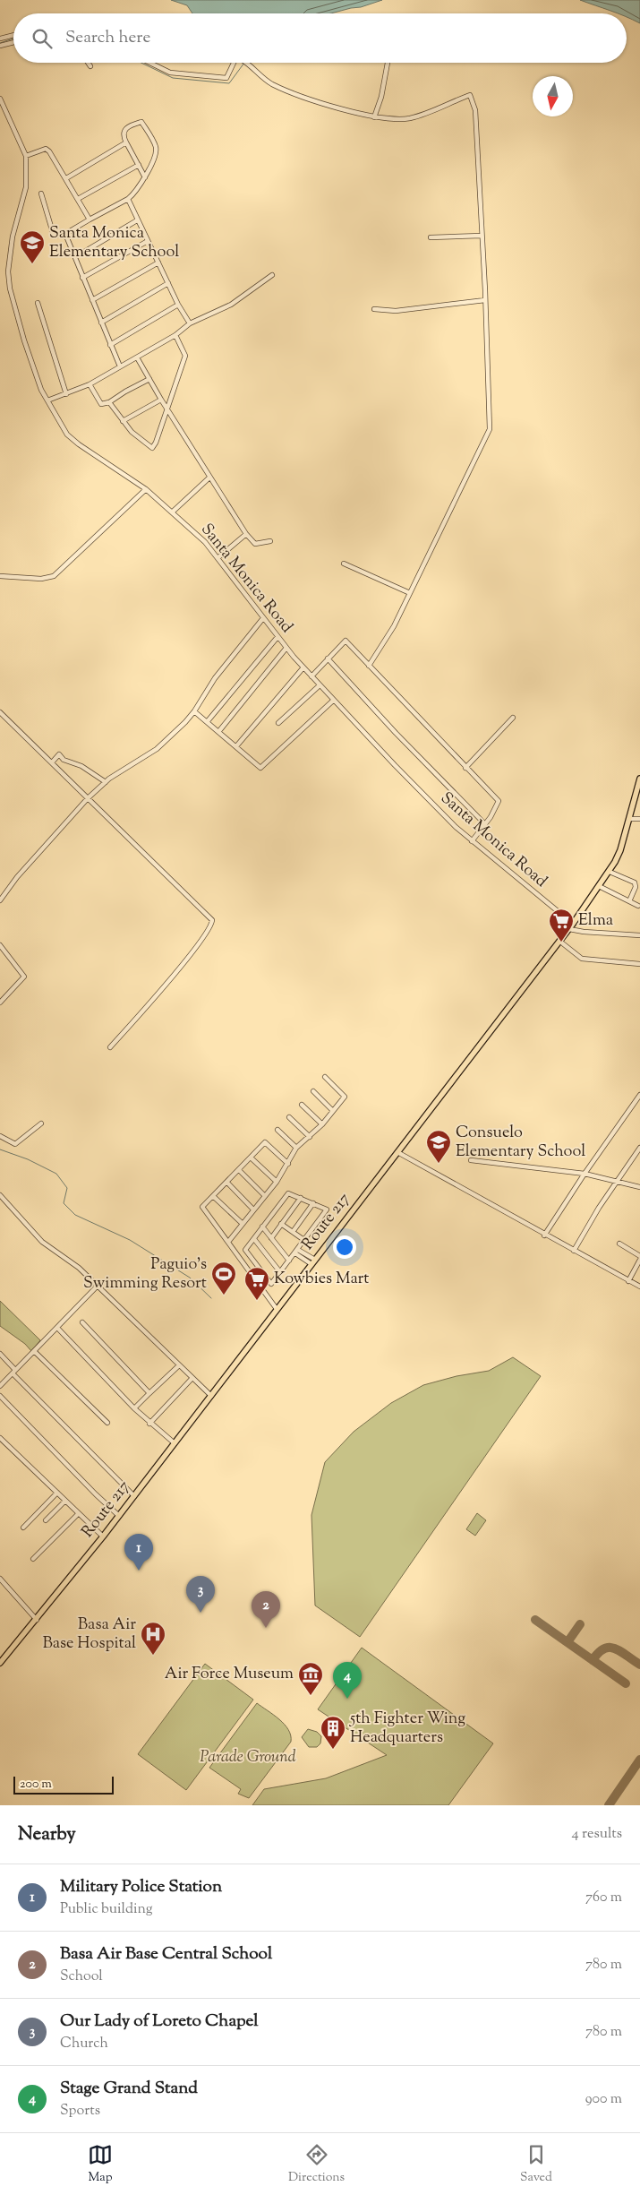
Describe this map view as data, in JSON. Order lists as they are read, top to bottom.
{
  "streets": {
    "main road": ["Route 217"],
    "street": ["Santa Monica Road"]
  },
  "crossings": [
    ["Santa Monica Road", "Route 217"]
  ],
  "parks": ["Parade Ground"],
  "places": {
    "school or university": ["Santa Monica Elementary School", "Consuelo Elementary School"],
    "supermarket": ["Elma", "Kowbies Mart"],
    "sports": ["Paguio's Swimming Resort"],
    "hospital": ["Basa Air Base Hospital"],
    "museum": ["Air Force Museum"],
    "building": ["5th Fighter Wing Headquarters"]
  },
  "scale_bar": "200 m",
  "north": "bottom",
  "page": {
    "search": "Search here",
    "pins": [
      "1",
      "3",
      "2",
      "4"
    ],
    "scale": "200 m",
    "heading": ["Nearby", "4 results"],
    "list": [
      {
        "mark": "1",
        "name": "Military Police Station",
        "note": "Public building",
        "value": "760 m"
      },
      {
        "mark": "2",
        "name": "Basa Air Base Central School",
        "note": "School",
        "value": "780 m"
      },
      {
        "mark": "3",
        "name": "Our Lady of Loreto Chapel",
        "note": "Church",
        "value": "780 m"
      },
      {
        "mark": "4",
        "name": "Stage Grand Stand",
        "note": "Sports",
        "value": "900 m"
      }
    ],
    "nav": ["Map", "Directions", "Saved"]
  }
}
